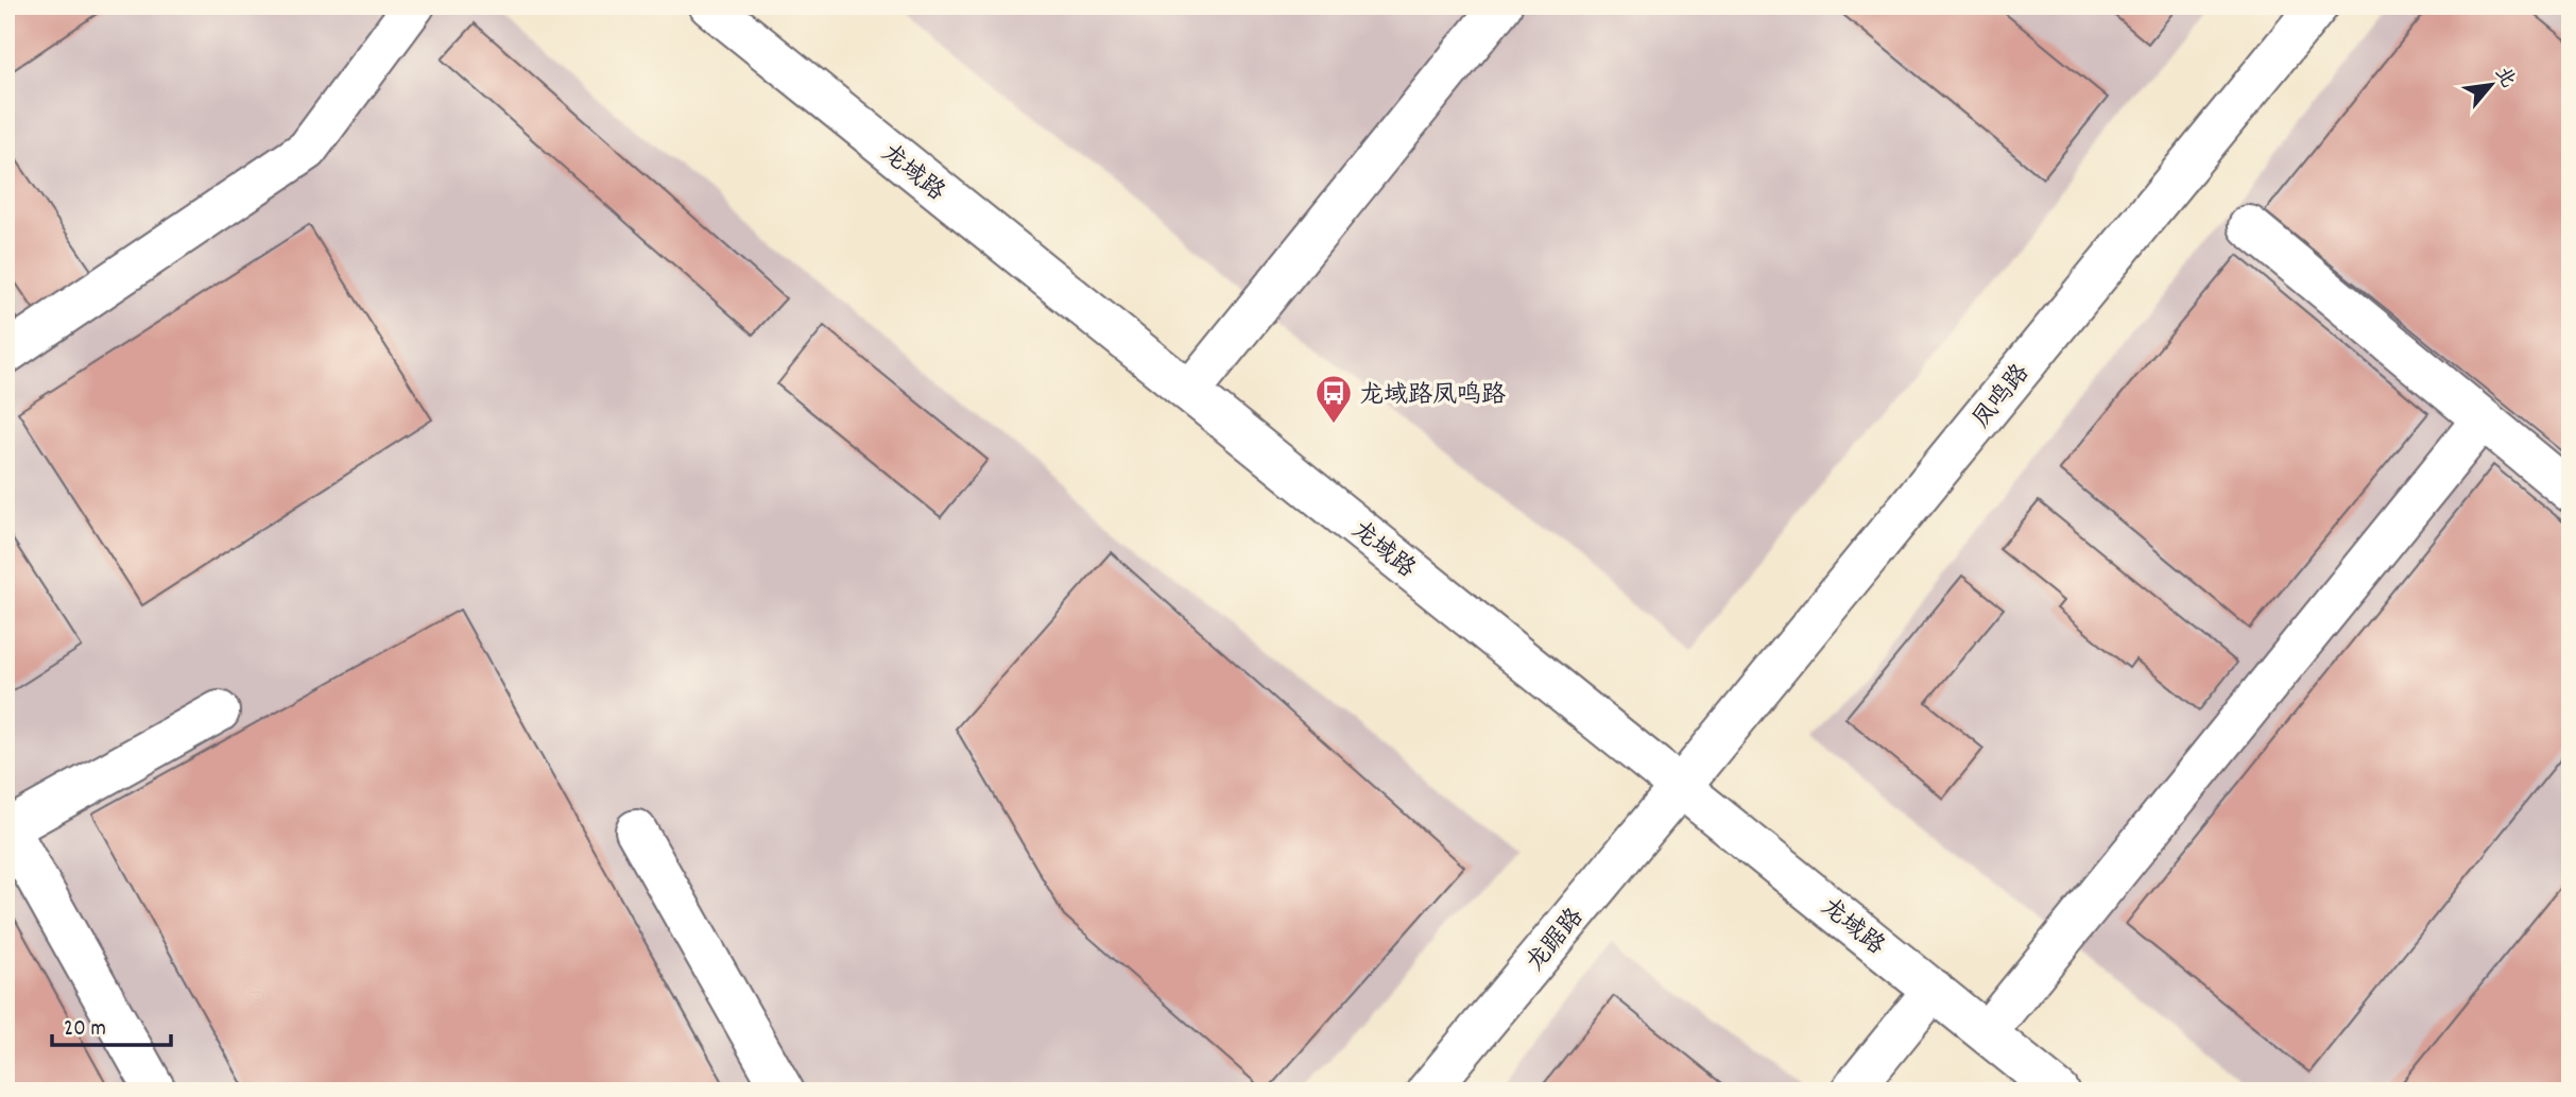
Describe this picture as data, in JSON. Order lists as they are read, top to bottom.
{
  "streets": {
    "street": ["龙域路", "凤鸣路", "龙踞路"]
  },
  "crossings": [
    ["龙域路", "凤鸣路"],
    ["龙域路", "龙踞路"],
    ["凤鸣路", "龙踞路"]
  ],
  "places": {
    "bus stop": ["龙域路凤鸣路"]
  },
  "scale_bar": "20 m",
  "north": "top right"
}
